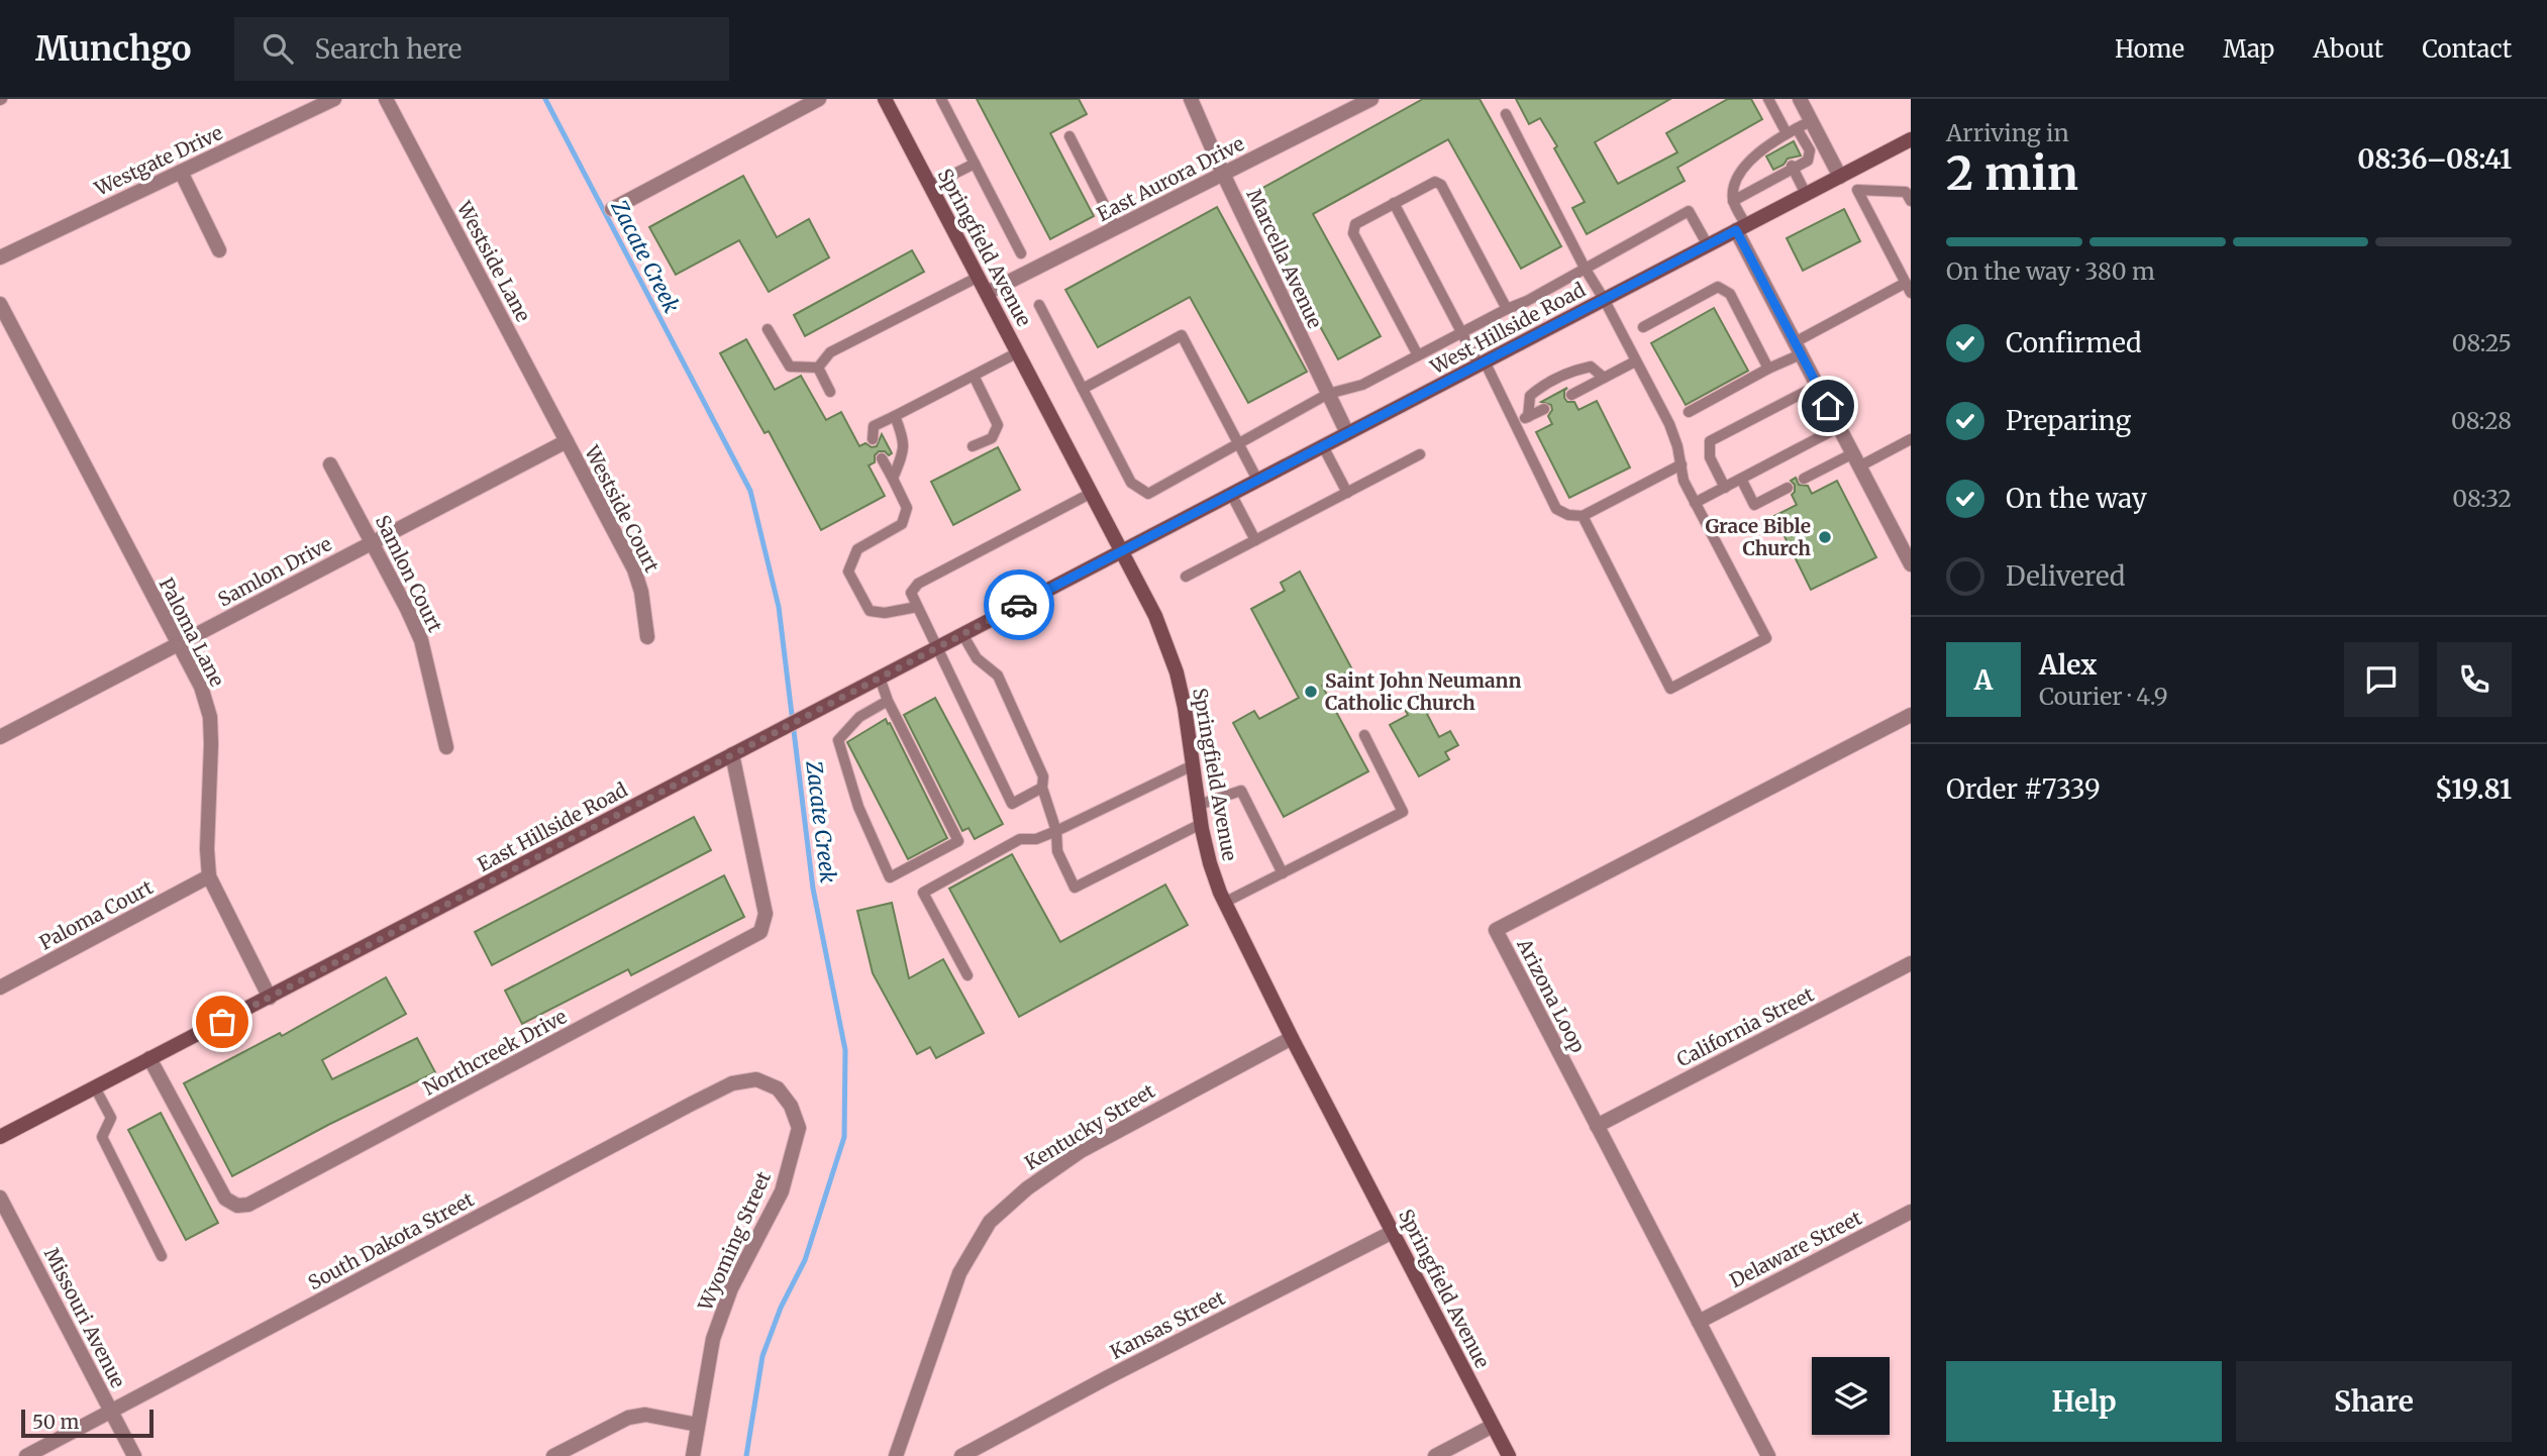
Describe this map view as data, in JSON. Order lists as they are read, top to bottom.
{
  "streets": {
    "street": [
      "Westgate Drive",
      "East Aurora Drive",
      "Springfield Avenue",
      "Marcella Avenue",
      "Westside Lane",
      "West Hillside Road",
      "Westside Court",
      "Samlon Drive",
      "Samlon Court",
      "Paloma Lane",
      "East Hillside Road",
      "Paloma Court",
      "Arizona Loop",
      "California Street",
      "Northcreek Drive",
      "Kentucky Street",
      "South Dakota Street",
      "Wyoming Street",
      "Delaware Street",
      "Missouri Avenue",
      "Kansas Street"
    ]
  },
  "crossings": [
    ["East Aurora Drive", "Springfield Avenue"],
    ["East Aurora Drive", "Marcella Avenue"],
    ["Springfield Avenue", "West Hillside Road"],
    ["Springfield Avenue", "East Hillside Road"],
    ["Springfield Avenue", "Kentucky Street"],
    ["Springfield Avenue", "Kansas Street"],
    ["Marcella Avenue", "West Hillside Road"],
    ["Westside Lane", "Westside Court"],
    ["Westside Lane", "Samlon Drive"],
    ["West Hillside Road", "East Hillside Road"],
    ["Westside Court", "Samlon Drive"],
    ["Samlon Drive", "Samlon Court"],
    ["Samlon Drive", "Paloma Lane"],
    ["Paloma Lane", "East Hillside Road"],
    ["Paloma Lane", "Paloma Court"],
    ["East Hillside Road", "Northcreek Drive"],
    ["Arizona Loop", "California Street"],
    ["Arizona Loop", "Delaware Street"],
    ["South Dakota Street", "Wyoming Street"],
    ["South Dakota Street", "Missouri Avenue"]
  ],
  "water": ["Zacate Creek"],
  "places": ["Grace Bible Church", "Saint John Neumann Catholic Church"],
  "scale_bar": "50 m",
  "page": {
    "header": "Munchgo",
    "search": "Search here",
    "nav": [
      "Home",
      "Map",
      "About",
      "Contact"
    ],
    "heading": ["2 min", "Arriving in", "08:36–08:41"],
    "panel": [
      "Alex",
      "Courier · 4.9",
      "Order #7339",
      "$19.81"
    ],
    "bar": "On the way · 380 m",
    "list": [
      ["Confirmed", "08:25"],
      ["Preparing", "08:28"],
      ["On the way", "08:32"],
      "Delivered"
    ],
    "round": "A",
    "buttons": ["Help", "Share"],
    "scale": "50 m"
  }
}
